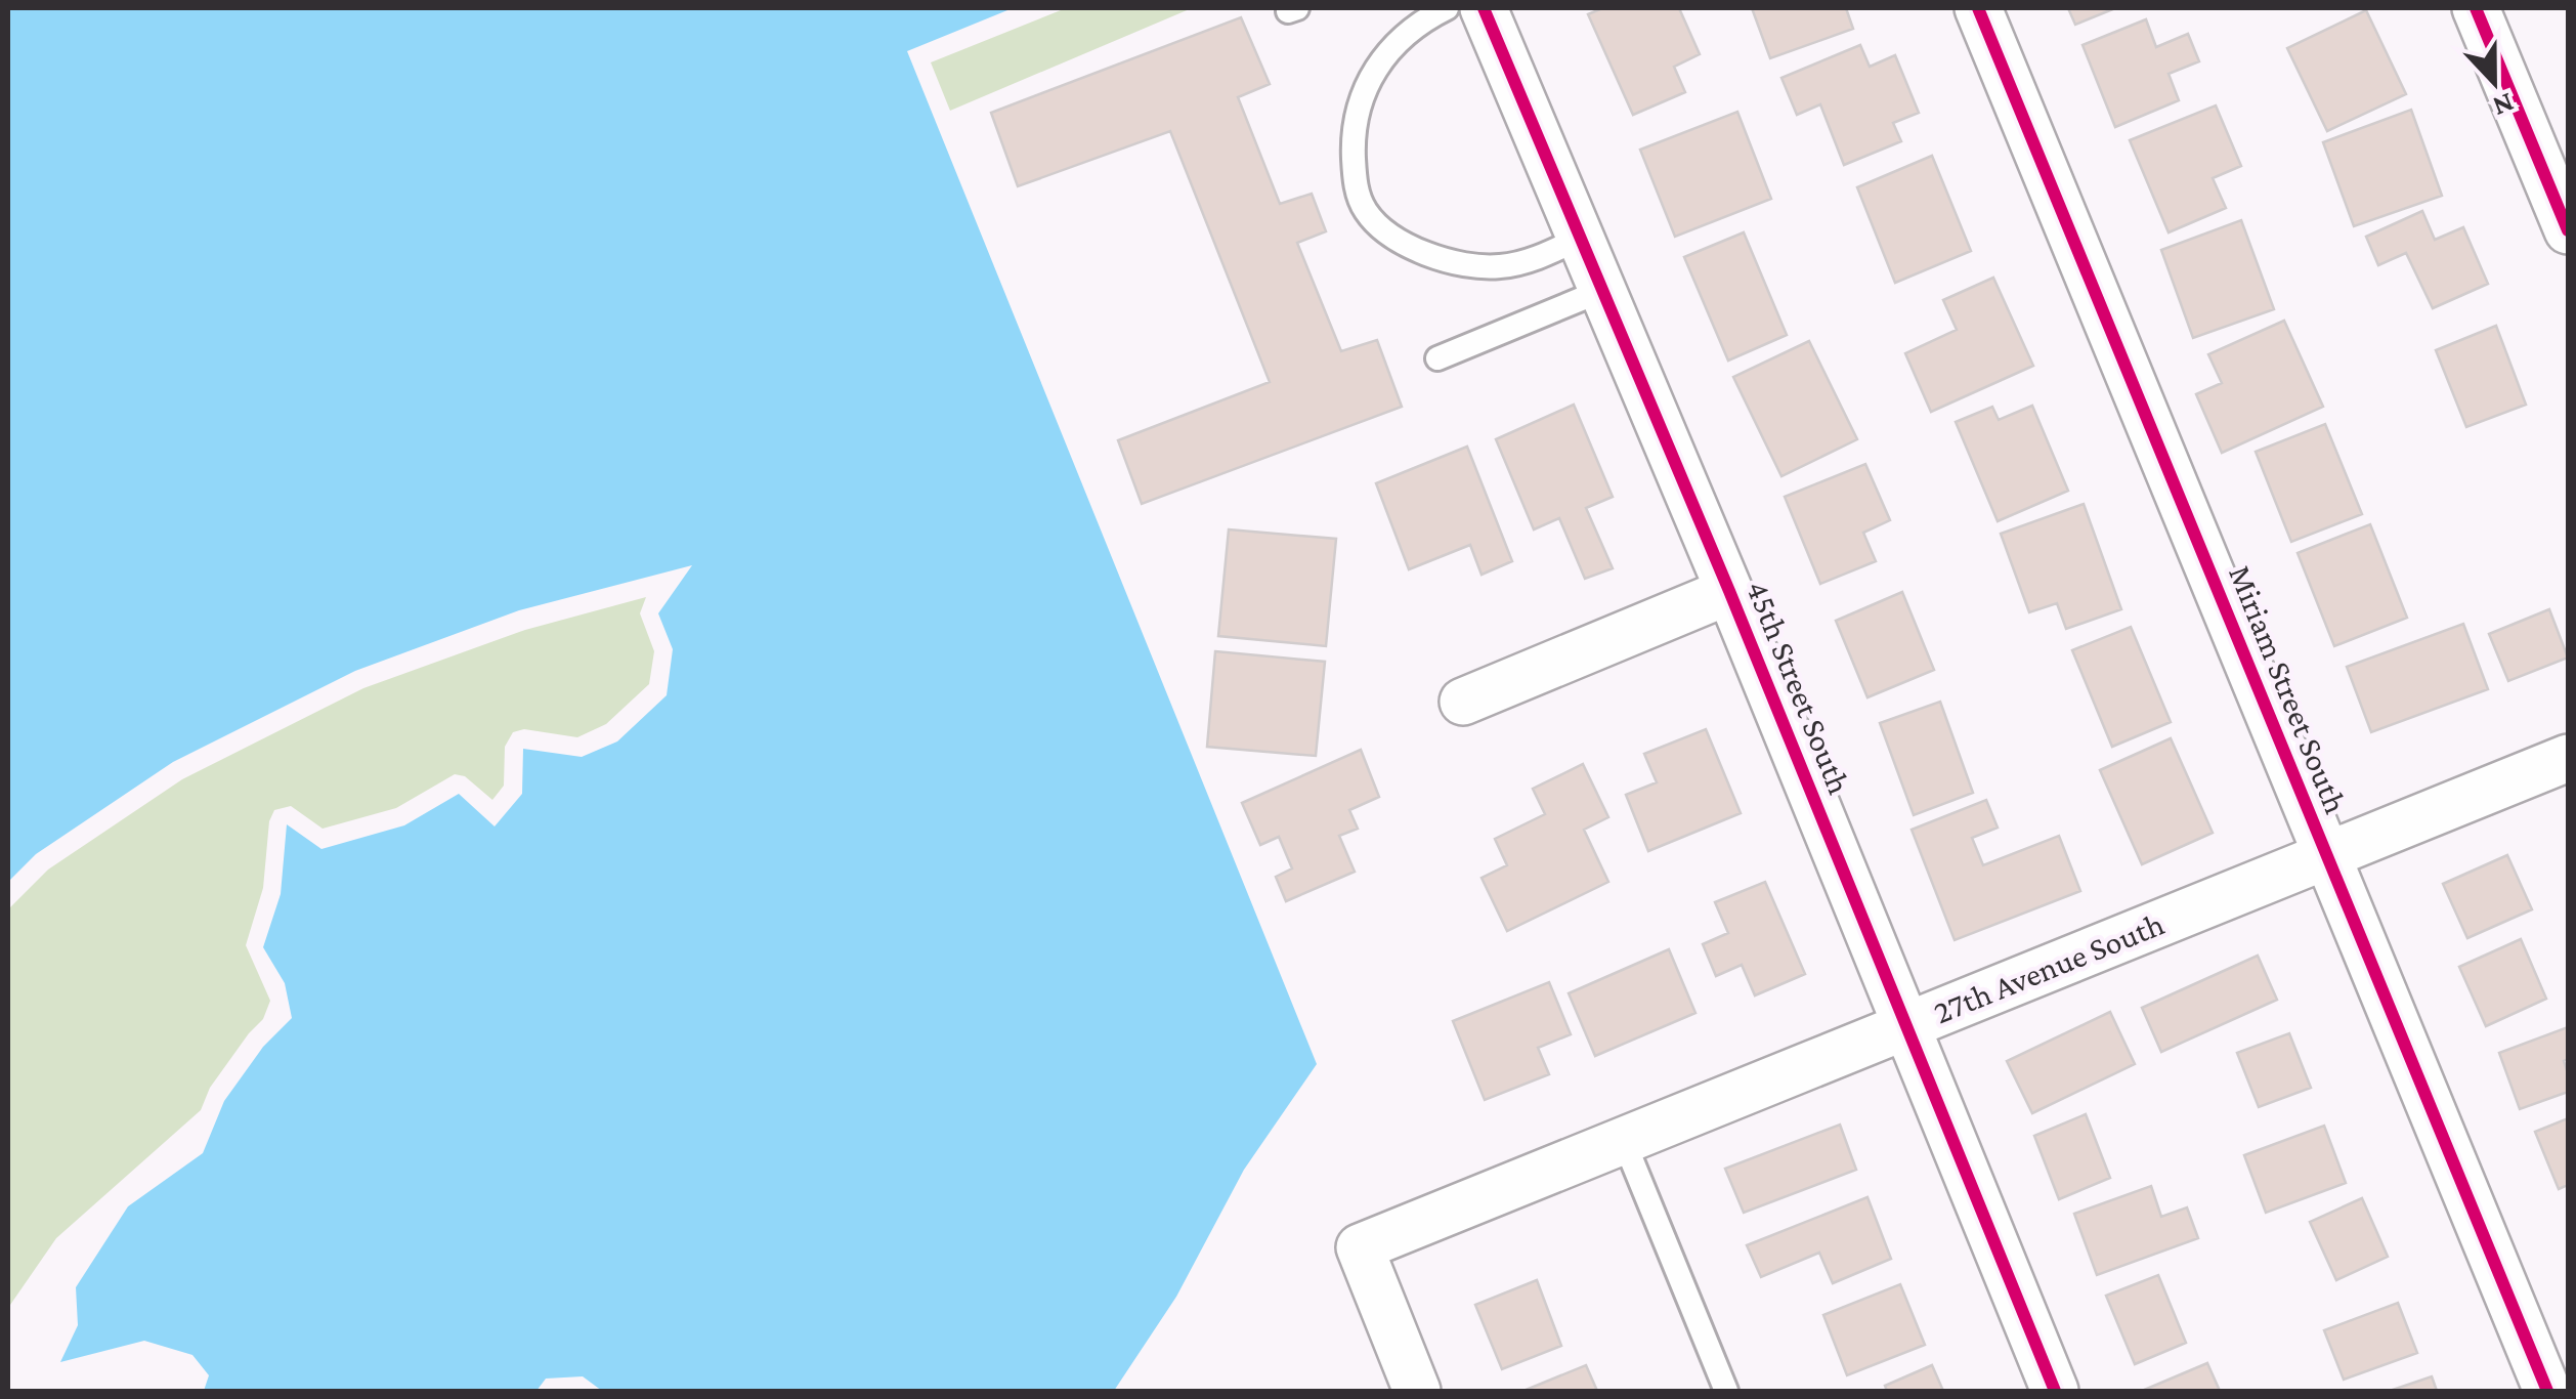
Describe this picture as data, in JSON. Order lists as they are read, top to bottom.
{
  "streets": {
    "street": ["45th Street South", "Miriam Street South", "27th Avenue South"]
  },
  "crossings": [
    ["45th Street South", "27th Avenue South"],
    ["Miriam Street South", "27th Avenue South"]
  ],
  "north": "bottom"
}
